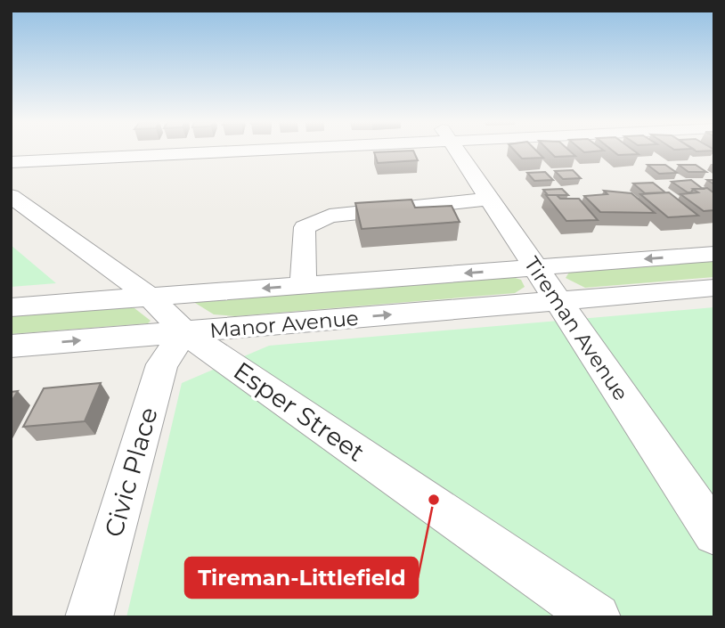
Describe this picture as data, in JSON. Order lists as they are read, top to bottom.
{
  "streets": {
    "street": [
      "Manor Avenue",
      "Tireman Avenue",
      "Esper Street",
      "Civic Place"
    ]
  },
  "crossings": [
    ["Manor Avenue", "Tireman Avenue"],
    ["Manor Avenue", "Esper Street"],
    ["Manor Avenue", "Civic Place"],
    ["Esper Street", "Civic Place"]
  ],
  "places": ["Tireman-Littlefield"]
}
